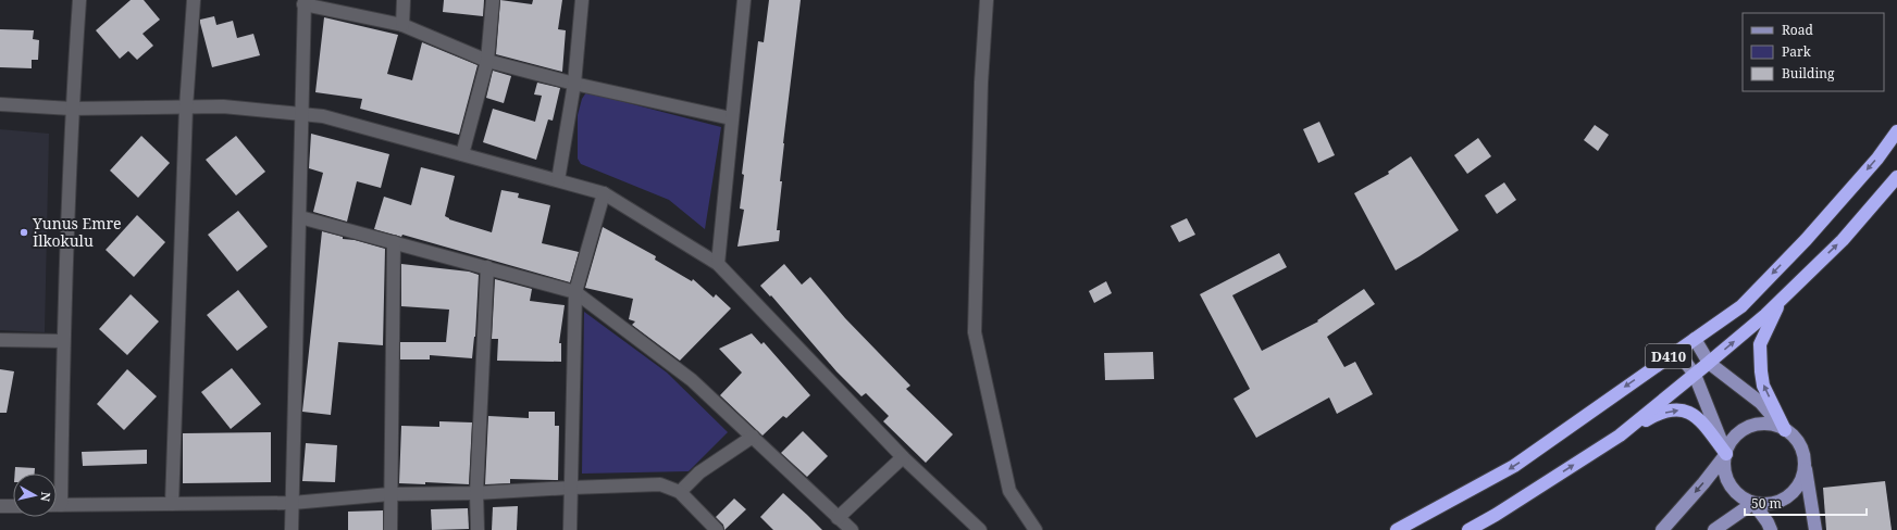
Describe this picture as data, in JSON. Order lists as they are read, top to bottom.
{
  "streets": {
    "highway": ["D410"]
  },
  "places": ["Yunus Emre İlkokulu"],
  "legend": ["Road", "Park", "Building"],
  "scale_bar": "50 m",
  "north": "right"
}
